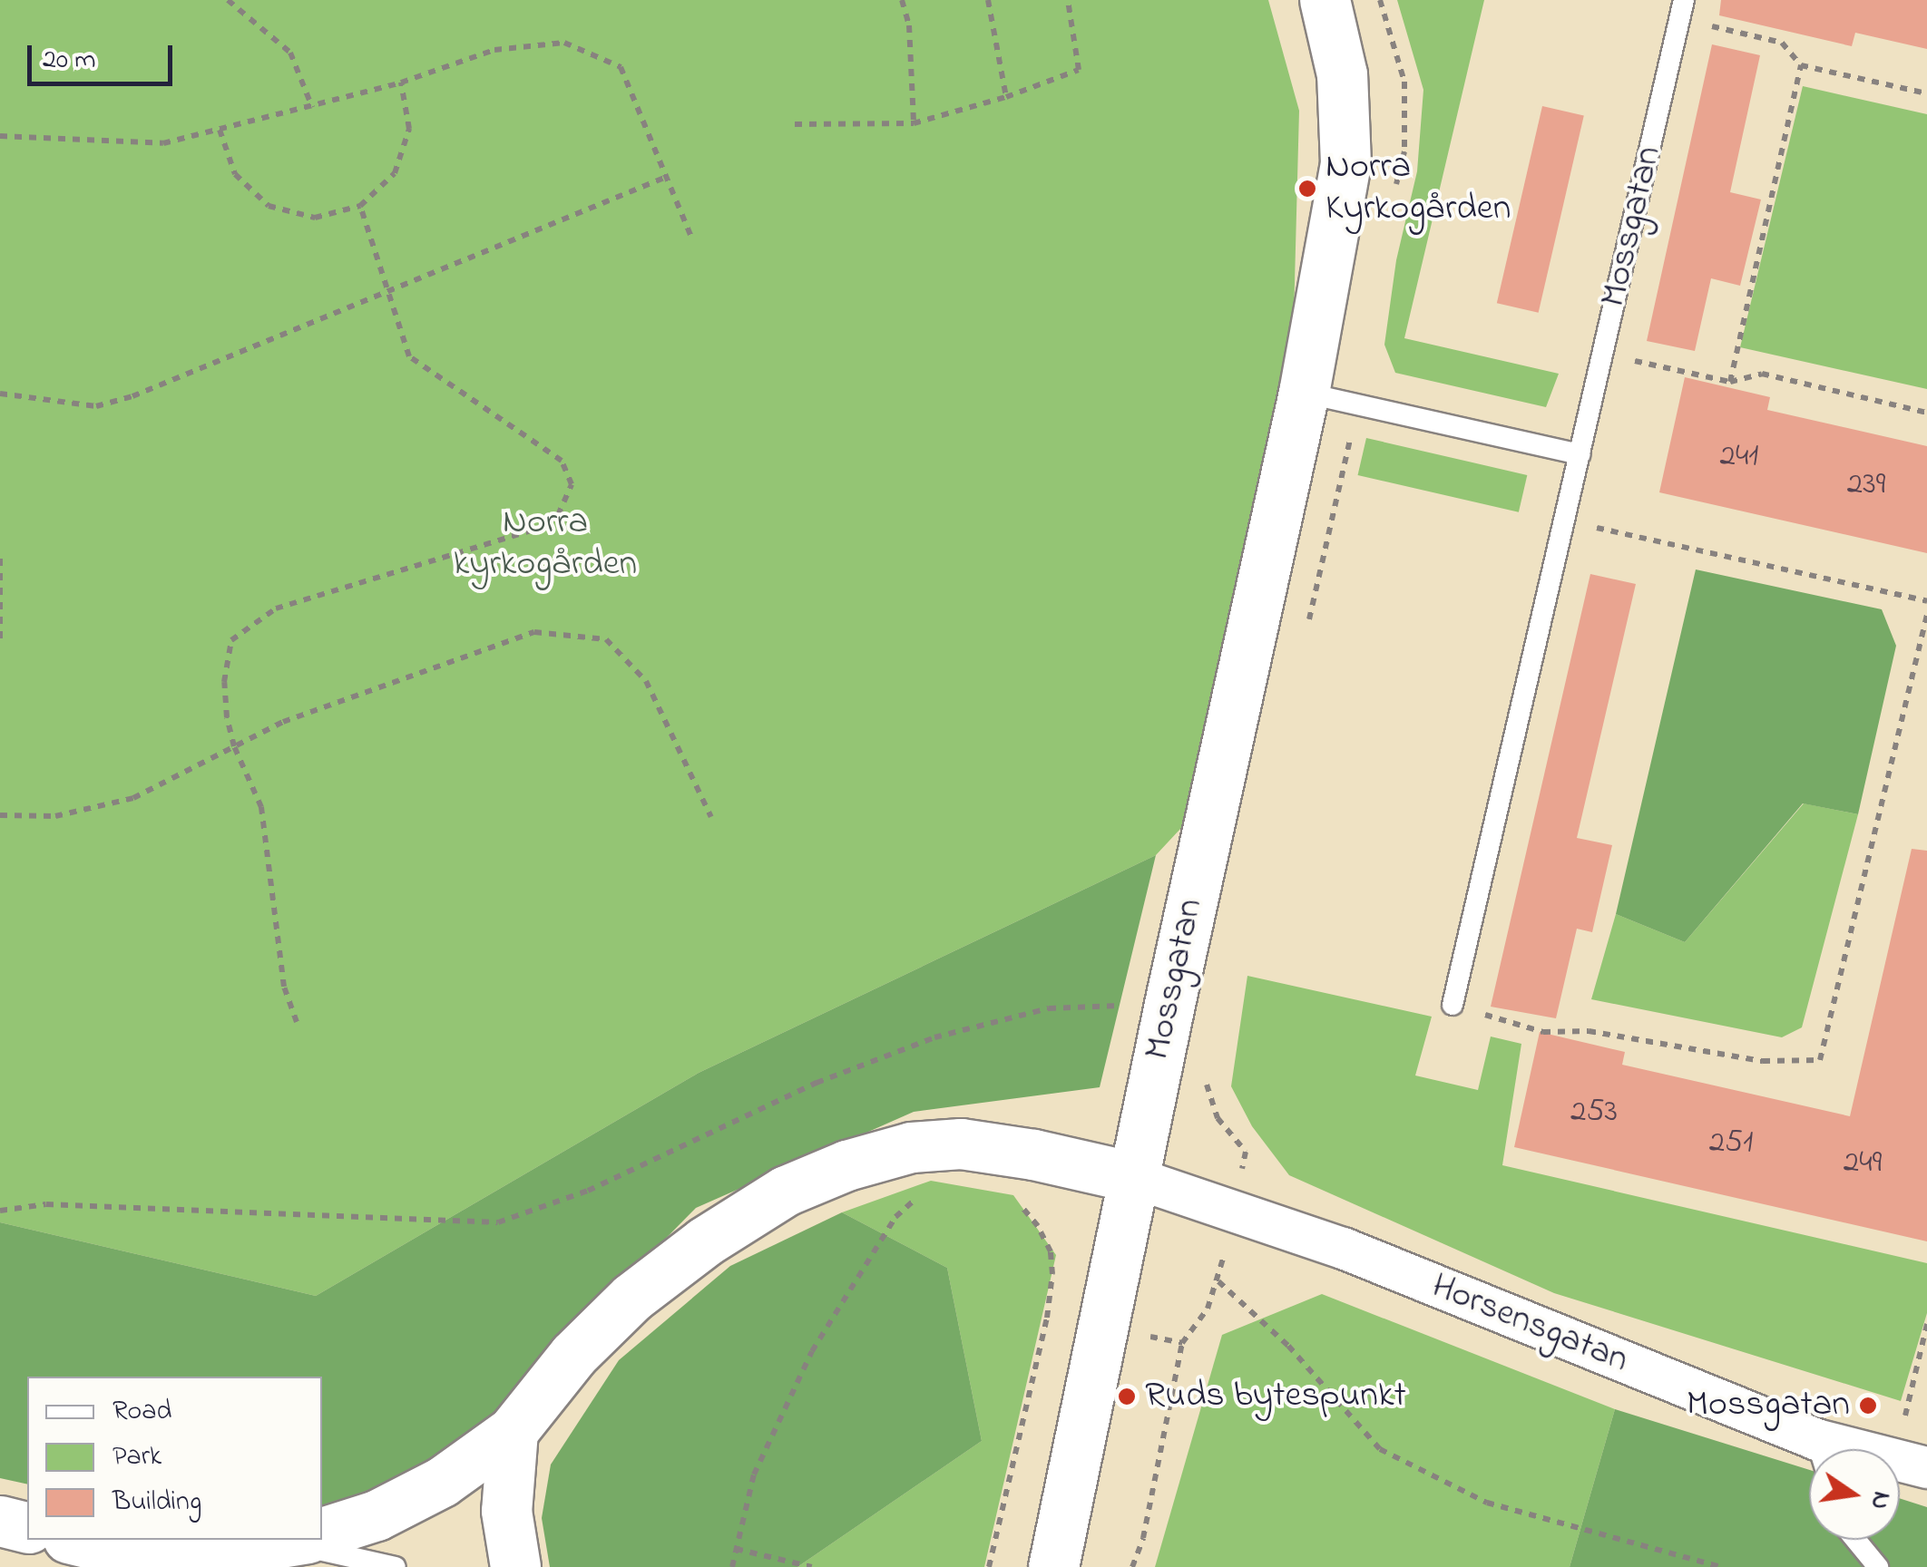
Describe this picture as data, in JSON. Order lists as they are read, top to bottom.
{
  "streets": {
    "street": ["Mossgatan", "Horsensgatan"]
  },
  "crossings": [
    ["Mossgatan", "Horsensgatan"]
  ],
  "parks": ["Norra kyrkogården"],
  "places": ["Norra Kyrkogården", "Ruds bytespunkt", "Mossgatan"],
  "house_numbers": [
    "241",
    "239",
    "253",
    "251",
    "249"
  ],
  "legend": ["Road", "Park", "Building"],
  "scale_bar": "20 m",
  "north": "right"
}
